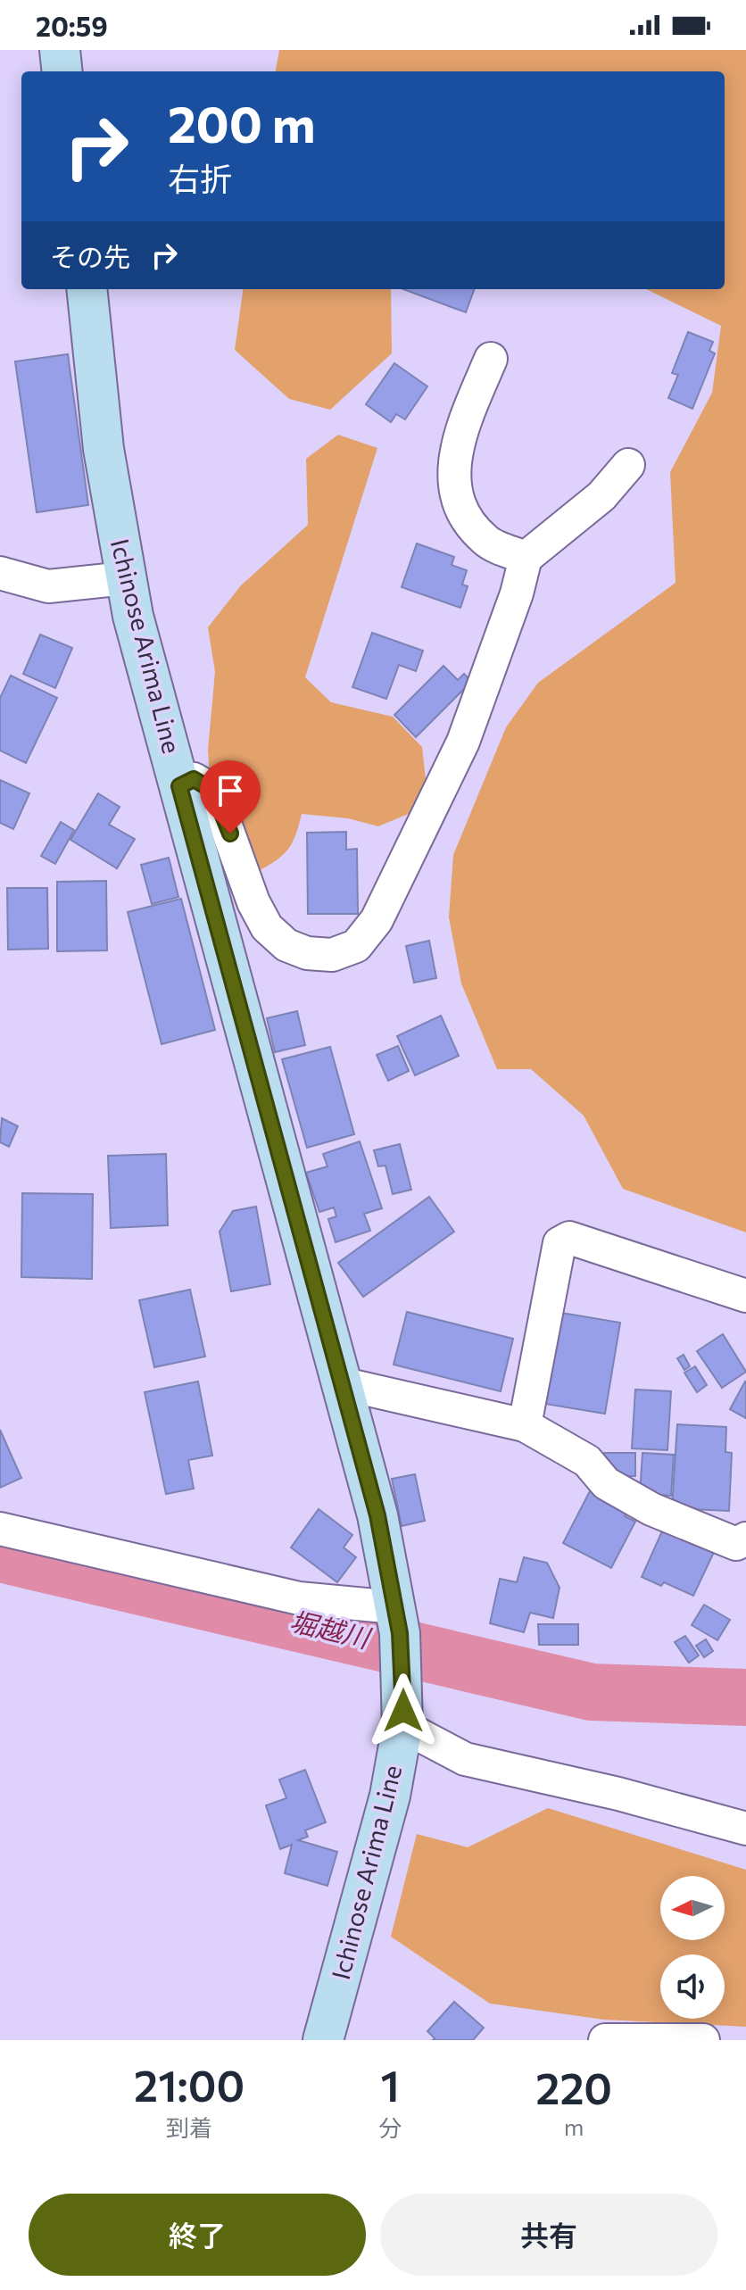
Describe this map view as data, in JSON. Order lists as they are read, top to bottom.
{
  "streets": {
    "main road": ["Ichinose Arima Line"]
  },
  "water": ["堀越川"],
  "north": "left",
  "page": {
    "status": "20:59",
    "turn": ["200 m", "右折"],
    "then": "その先",
    "eta": [
      "21:00",
      "到着",
      "1",
      "分",
      "220",
      "m"
    ],
    "buttons": ["終了", "共有"]
  }
}
